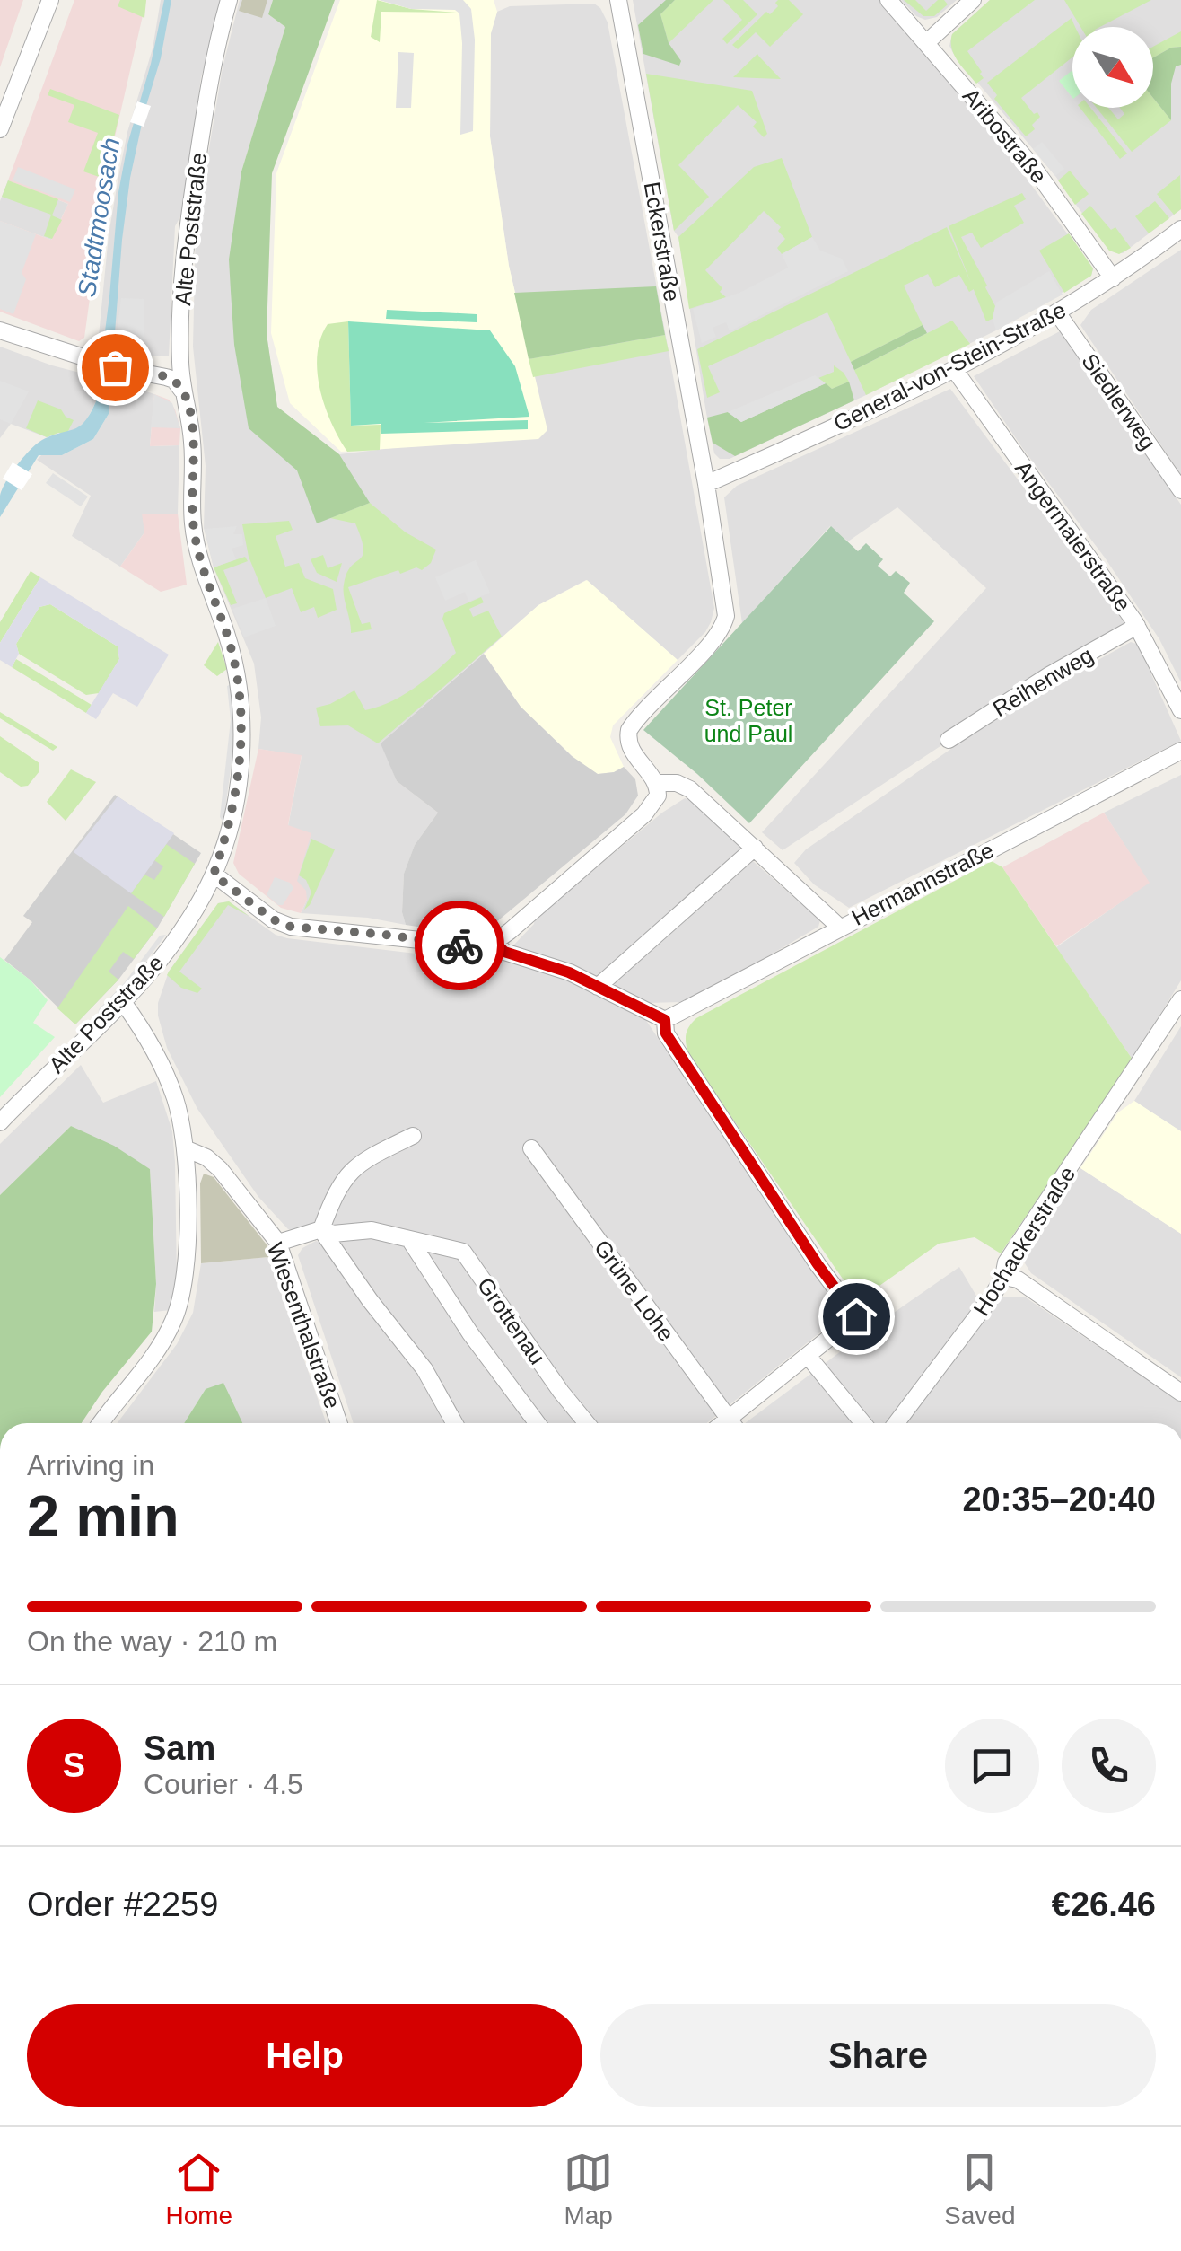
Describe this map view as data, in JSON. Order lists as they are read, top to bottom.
{
  "streets": {
    "street": [
      "Aribostraße",
      "Alte Poststraße",
      "Eckerstraße",
      "General-von-Stein-Straße",
      "Siedlerweg",
      "Angermaierstraße",
      "Reihenweg",
      "Hermannstraße",
      "Hochackerstraße",
      "Grüne Lohe",
      "Grottenau",
      "Wiesenthalstraße"
    ]
  },
  "crossings": [
    ["Aribostraße", "General-von-Stein-Straße"],
    ["Eckerstraße", "General-von-Stein-Straße"],
    ["General-von-Stein-Straße", "Siedlerweg"],
    ["General-von-Stein-Straße", "Angermaierstraße"],
    ["Angermaierstraße", "Reihenweg"],
    ["Grottenau", "Wiesenthalstraße"]
  ],
  "water": ["Stadtmoosach"],
  "parks": ["St. Peter und Paul"],
  "north": "bottom right",
  "page": {
    "heading": ["2 min", "Arriving in", "20:35–20:40"],
    "panel": [
      "Sam",
      "Courier · 4.5",
      "Order #2259",
      "€26.46"
    ],
    "bar": "On the way · 210 m",
    "round": "S",
    "buttons": ["Help", "Share"],
    "tabs": ["Home", "Map", "Saved"]
  }
}
